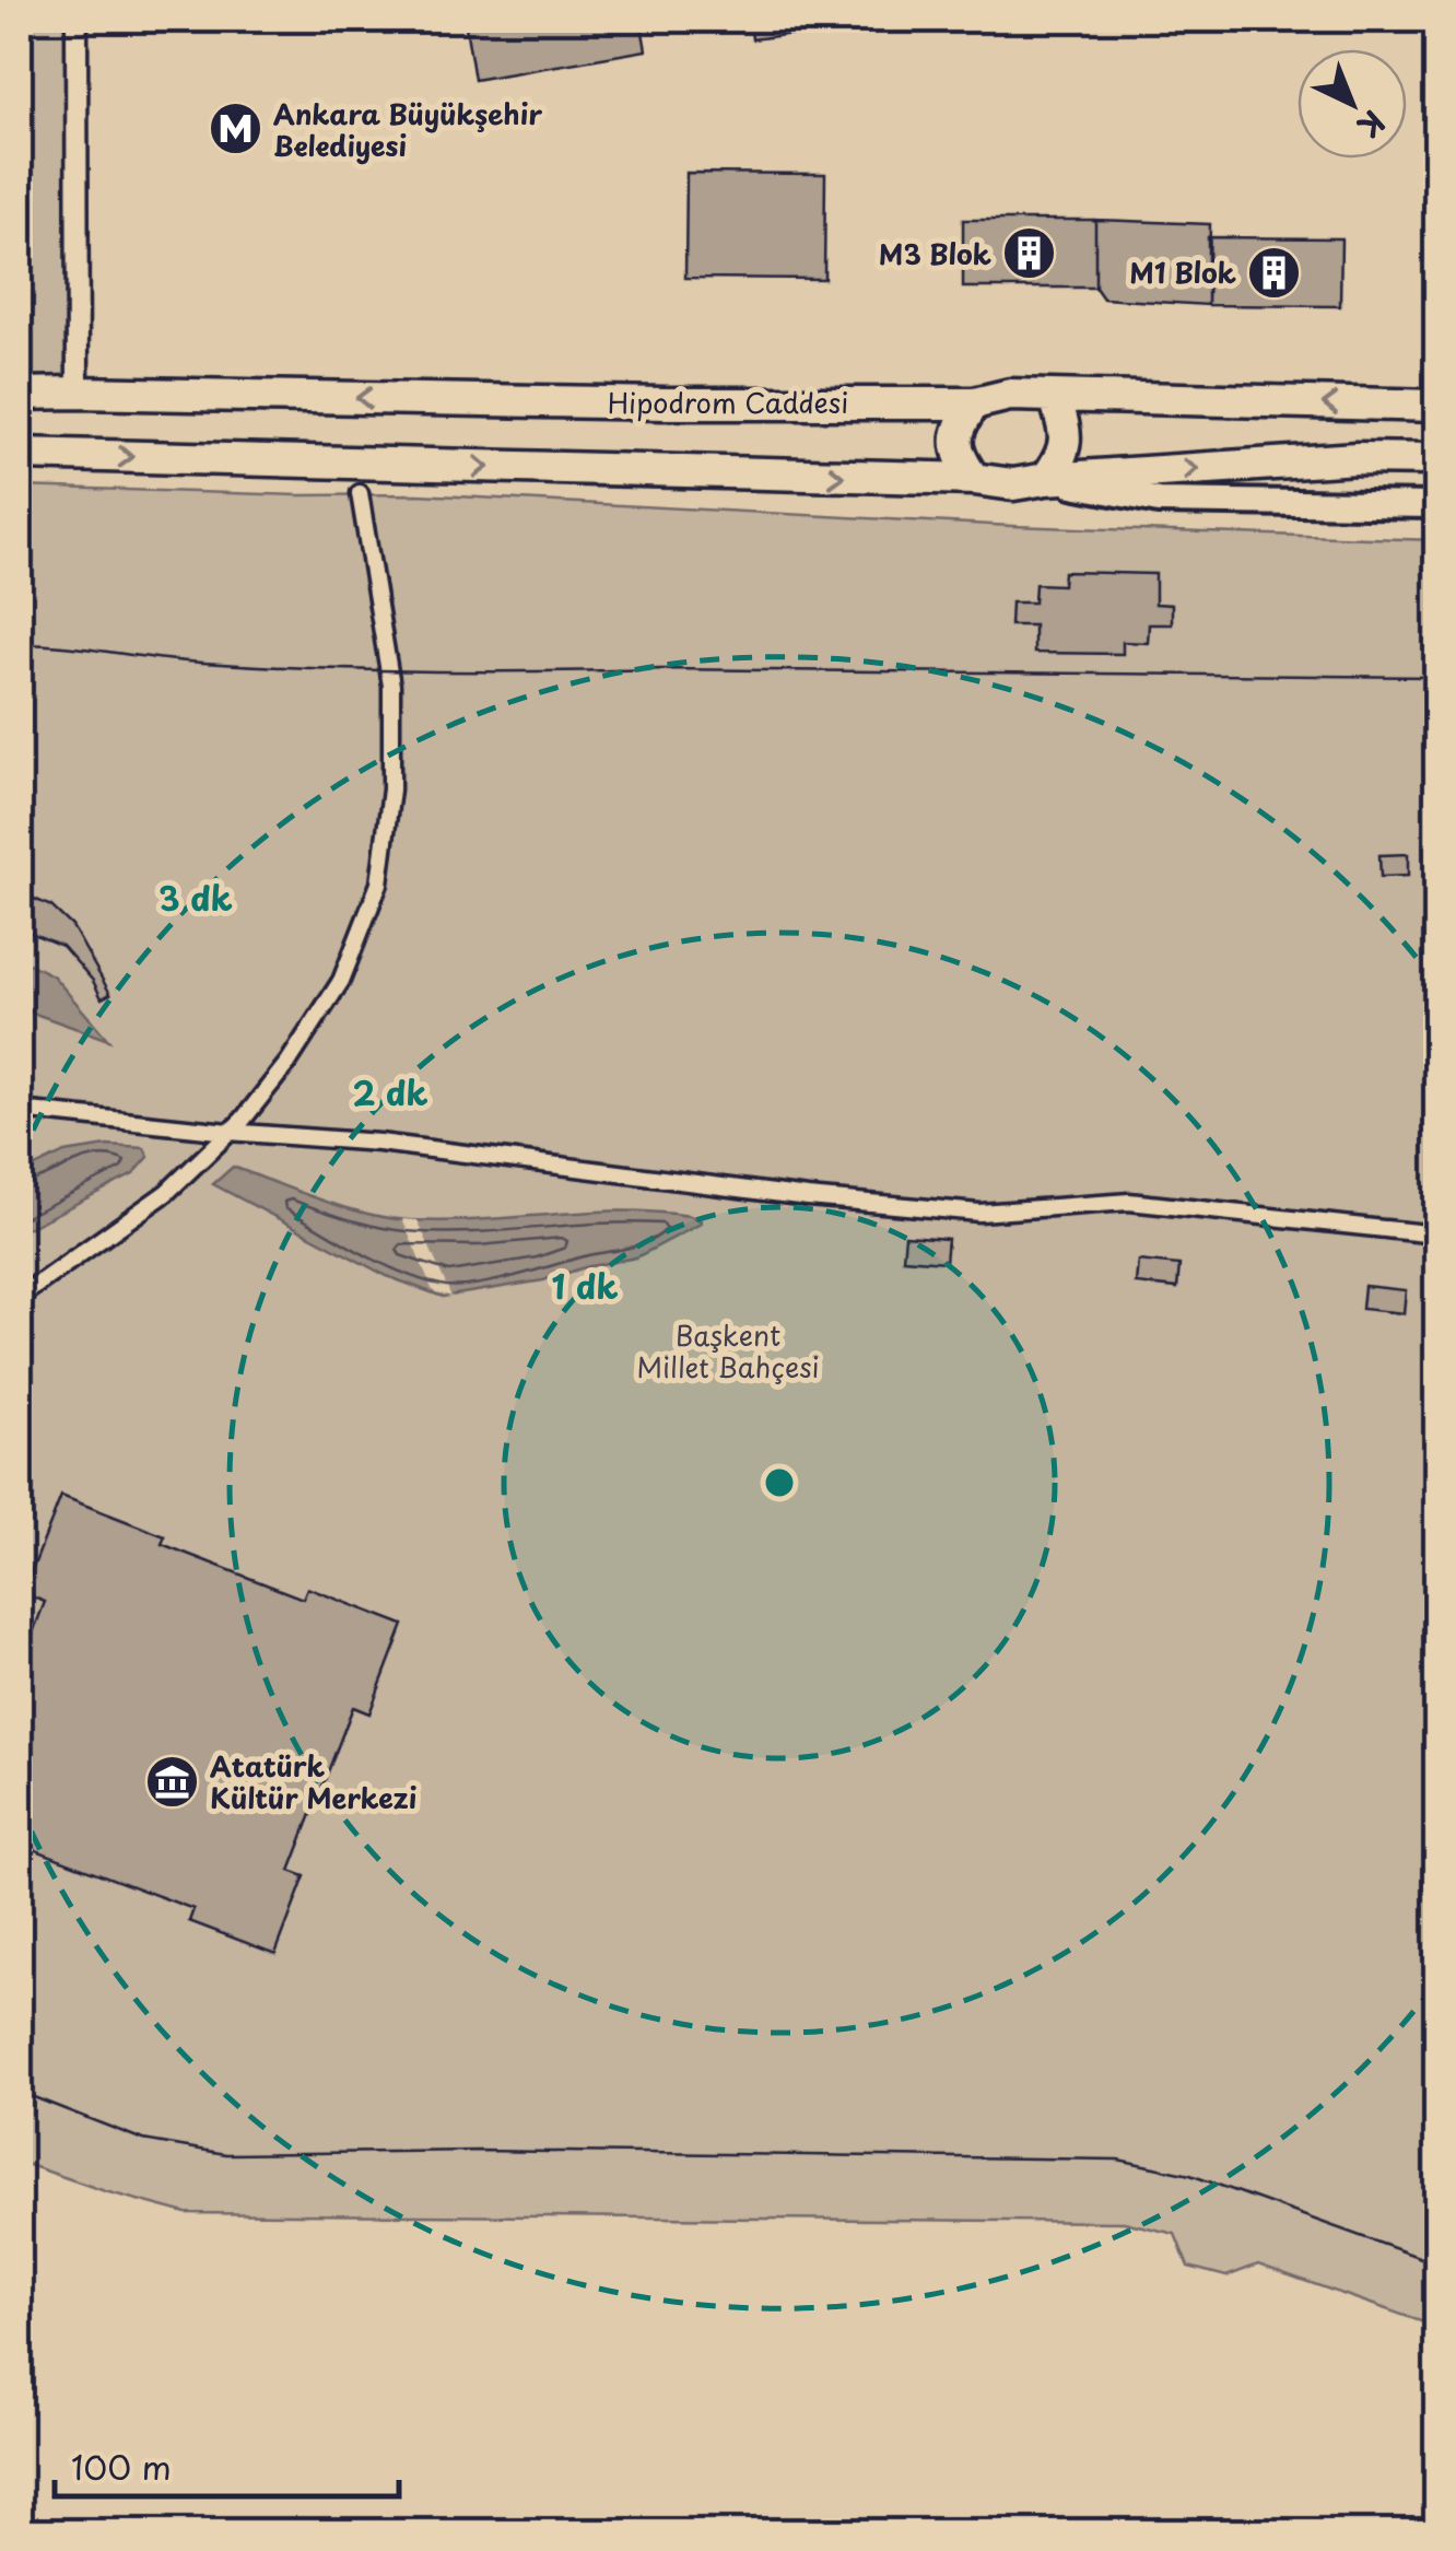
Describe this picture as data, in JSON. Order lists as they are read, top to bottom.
{
  "streets": {
    "main road": ["Hipodrom Caddesi"]
  },
  "parks": ["Başkent Millet Bahçesi"],
  "places": {
    "metro station": ["Ankara Büyükşehir Belediyesi"],
    "building": ["M3 Blok", "M1 Blok"],
    "museum": ["Atatürk Kültür Merkezi"]
  },
  "scale_bar": "100 m",
  "north": "bottom right",
  "rings": ["3 dk", "2 dk", "1 dk"]
}
